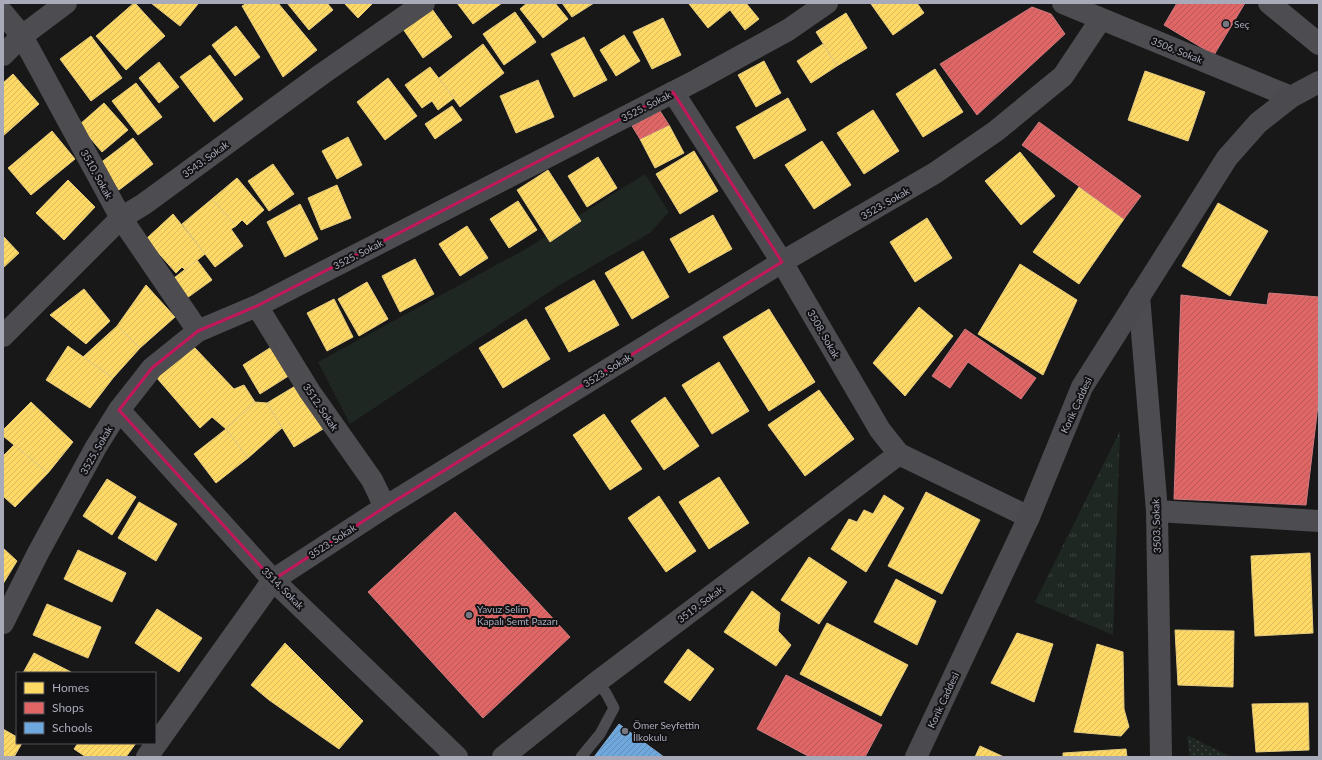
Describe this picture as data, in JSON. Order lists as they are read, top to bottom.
{
  "streets": {
    "main road": ["Korik Caddesi"],
    "street": [
      "3506. Sokak",
      "3525. Sokak",
      "3543. Sokak",
      "3510. Sokak",
      "3523. Sokak",
      "3508. Sokak",
      "3512. Sokak",
      "3503. Sokak",
      "3514. Sokak",
      "3519. Sokak"
    ]
  },
  "crossings": [
    ["3506. Sokak", "3523. Sokak"],
    ["3506. Sokak", "Korik Caddesi"],
    ["3525. Sokak", "3510. Sokak"],
    ["3525. Sokak", "3508. Sokak"],
    ["3525. Sokak", "3512. Sokak"],
    ["3525. Sokak", "3514. Sokak"],
    ["3543. Sokak", "3510. Sokak"],
    ["3523. Sokak", "3508. Sokak"],
    ["3523. Sokak", "3512. Sokak"],
    ["3523. Sokak", "3514. Sokak"],
    ["3508. Sokak", "Korik Caddesi"],
    ["3508. Sokak", "3519. Sokak"],
    ["Korik Caddesi", "3503. Sokak"]
  ],
  "places": ["Seç", "Yavuz Selim Kapalı Semt Pazarı", "Ömer Seyfettin İlkokulu"],
  "legend": ["Homes", "Shops", "Schools"]
}
